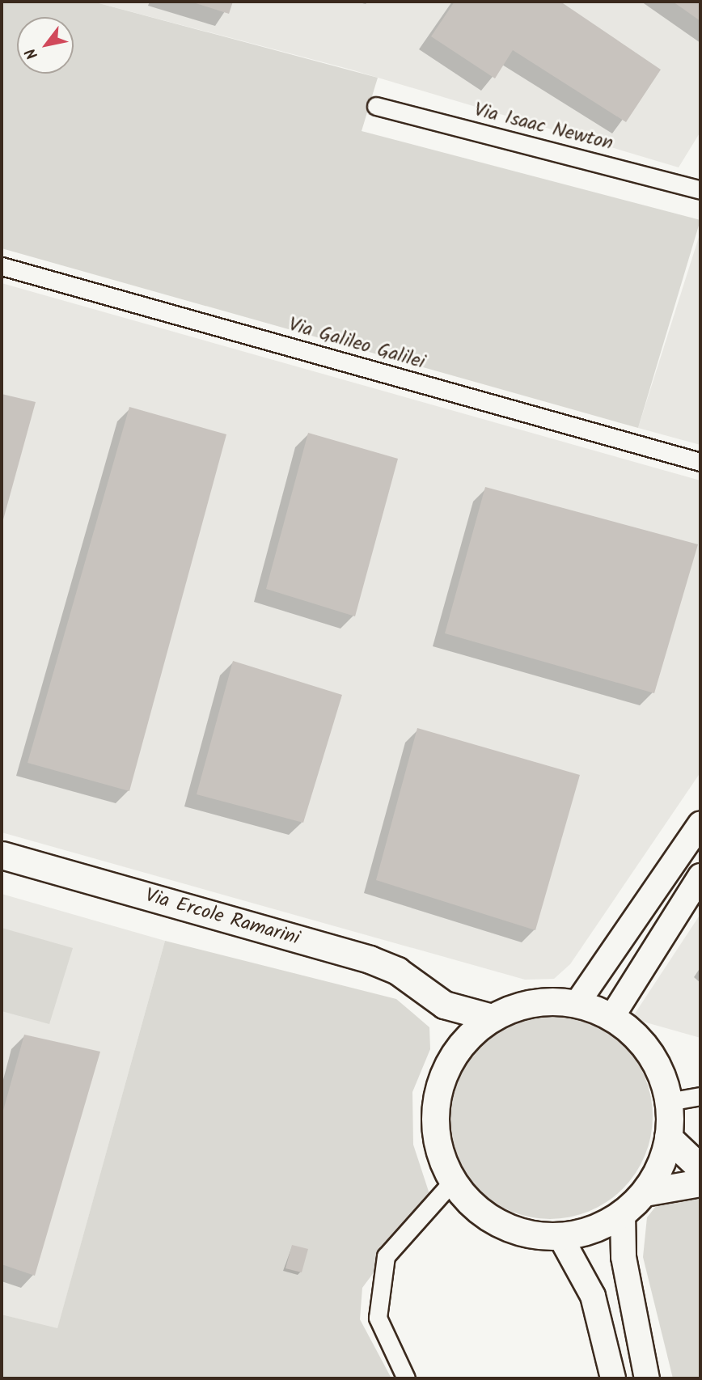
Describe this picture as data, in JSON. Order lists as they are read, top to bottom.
{
  "streets": {
    "main road": ["Via Ercole Ramarini"],
    "street": ["Via Isaac Newton", "Via Galileo Galilei"]
  },
  "north": "bottom left"
}
